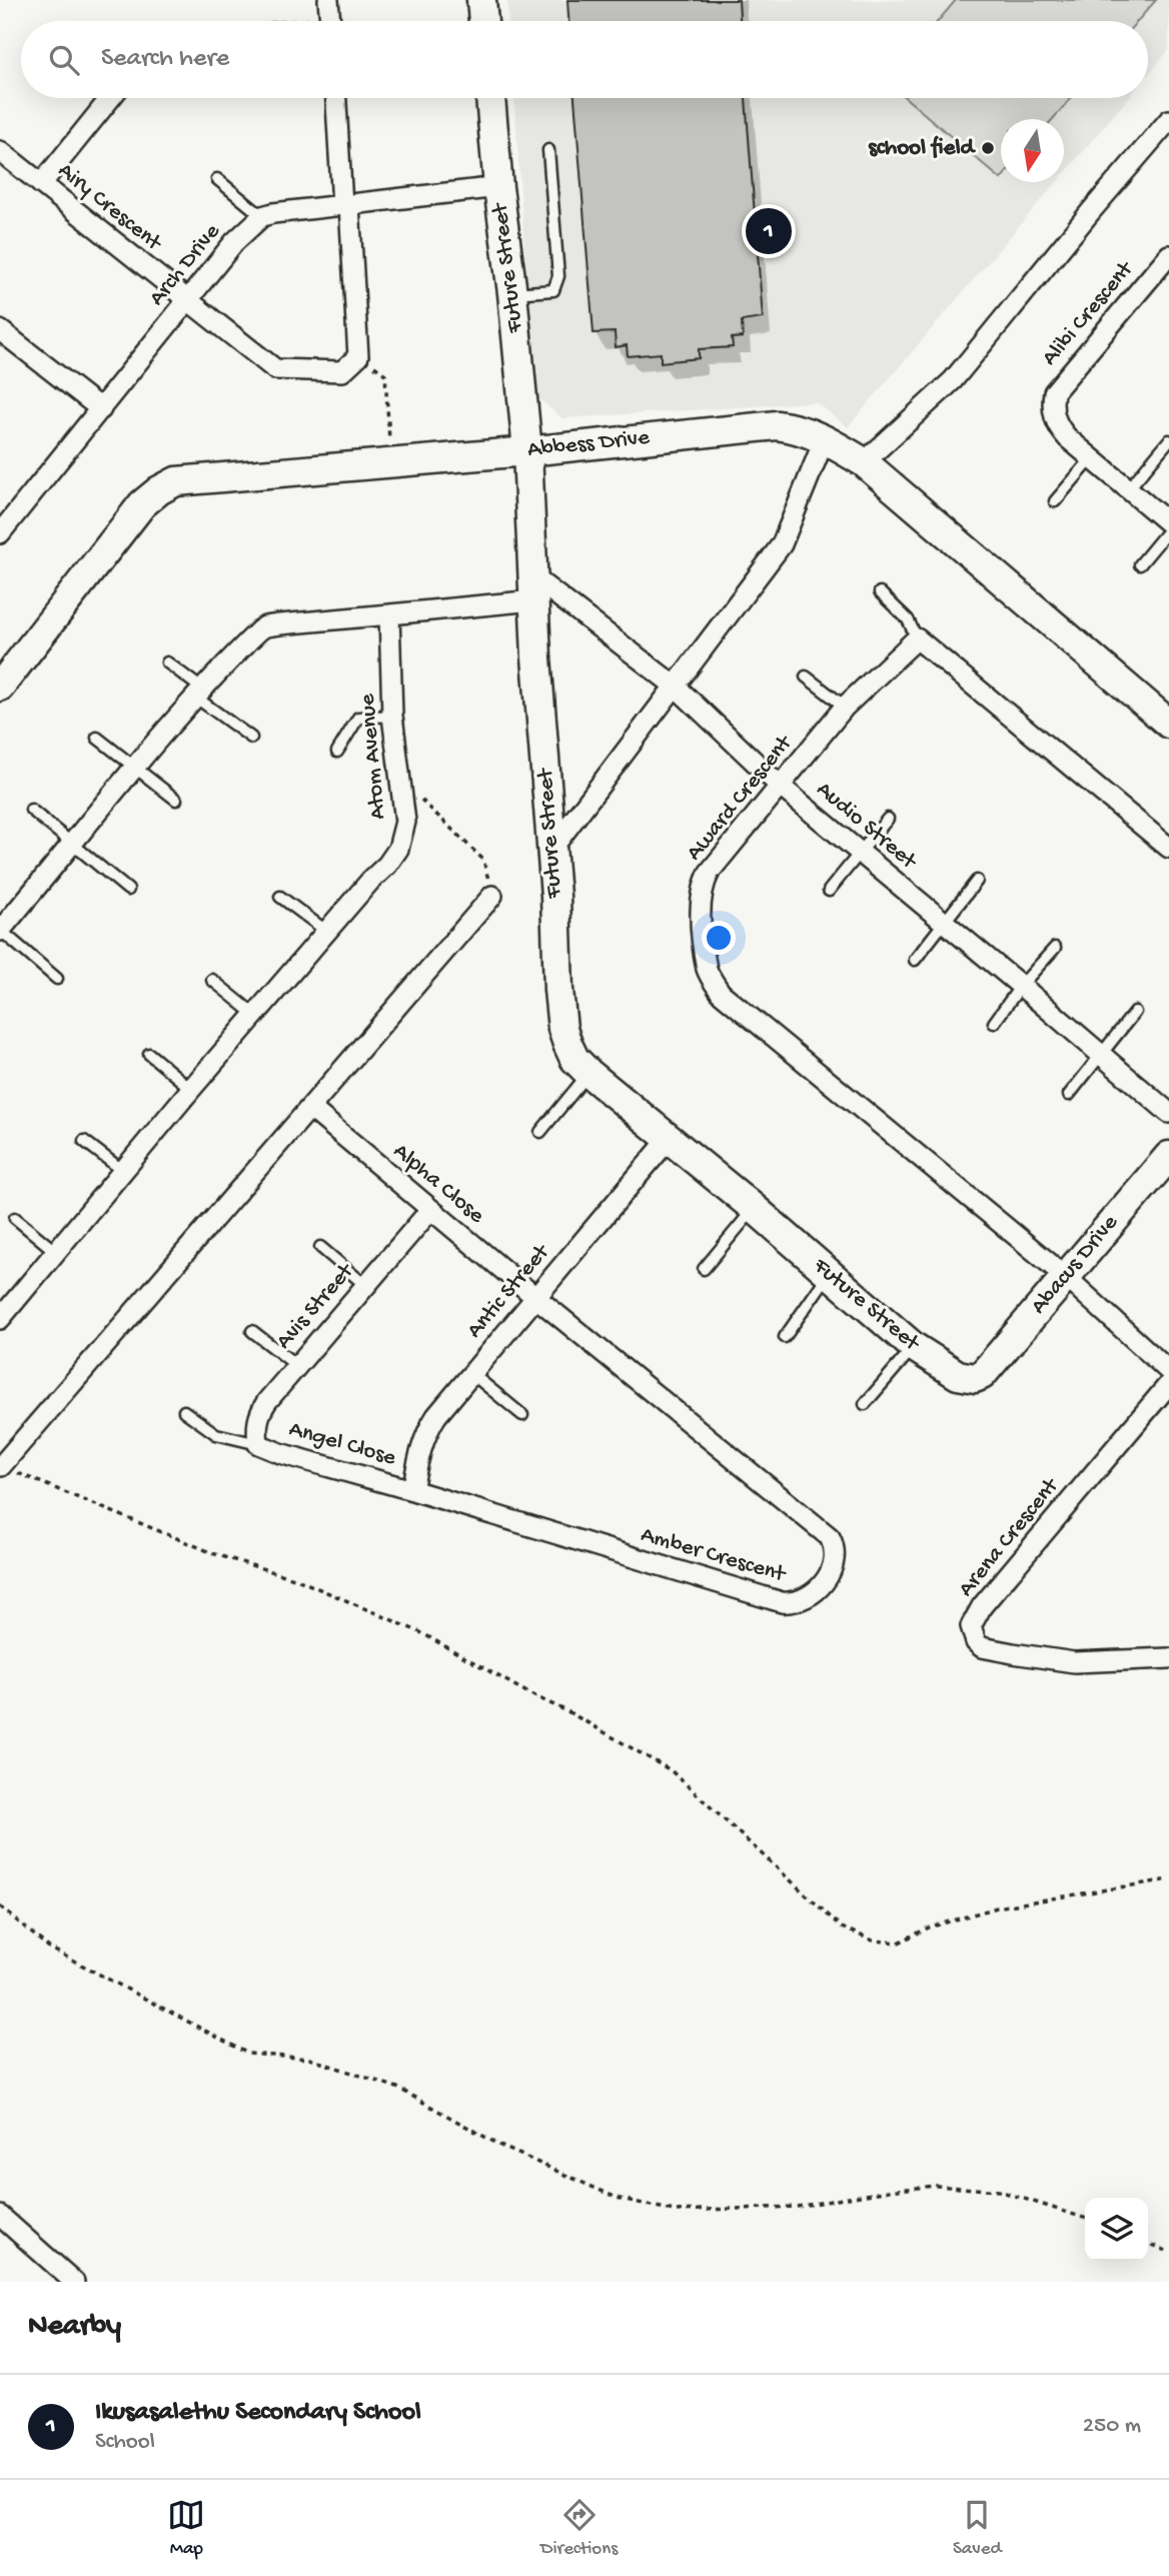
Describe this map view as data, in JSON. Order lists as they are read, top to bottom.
{
  "streets": {
    "street": [
      "Airy Crescent",
      "Arch Drive",
      "Future Street",
      "Alibi Crescent",
      "Abbess Drive",
      "Atom Avenue",
      "Award Crescent",
      "Audio Street",
      "Alpha Close",
      "Abacus Drive",
      "Antic Street",
      "Avis Street",
      "Angel Close",
      "Arena Crescent",
      "Amber Crescent"
    ]
  },
  "crossings": [
    ["Airy Crescent", "Arch Drive"],
    ["Arch Drive", "Future Street"],
    ["Future Street", "Abbess Drive"],
    ["Future Street", "Audio Street"],
    ["Future Street", "Abacus Drive"],
    ["Future Street", "Antic Street"],
    ["Award Crescent", "Audio Street"],
    ["Award Crescent", "Abacus Drive"],
    ["Alpha Close", "Antic Street"],
    ["Alpha Close", "Avis Street"],
    ["Alpha Close", "Amber Crescent"],
    ["Antic Street", "Angel Close"],
    ["Antic Street", "Amber Crescent"],
    ["Avis Street", "Angel Close"],
    ["Angel Close", "Amber Crescent"]
  ],
  "places": ["school field"],
  "north": "bottom",
  "page": {
    "search": "Search here",
    "pins": "1",
    "heading": "Nearby",
    "list": [
      {
        "mark": "1",
        "name": "Ikusasalethu Secondary School",
        "note": "School",
        "value": "250 m"
      }
    ],
    "nav": ["Map", "Directions", "Saved"]
  }
}
